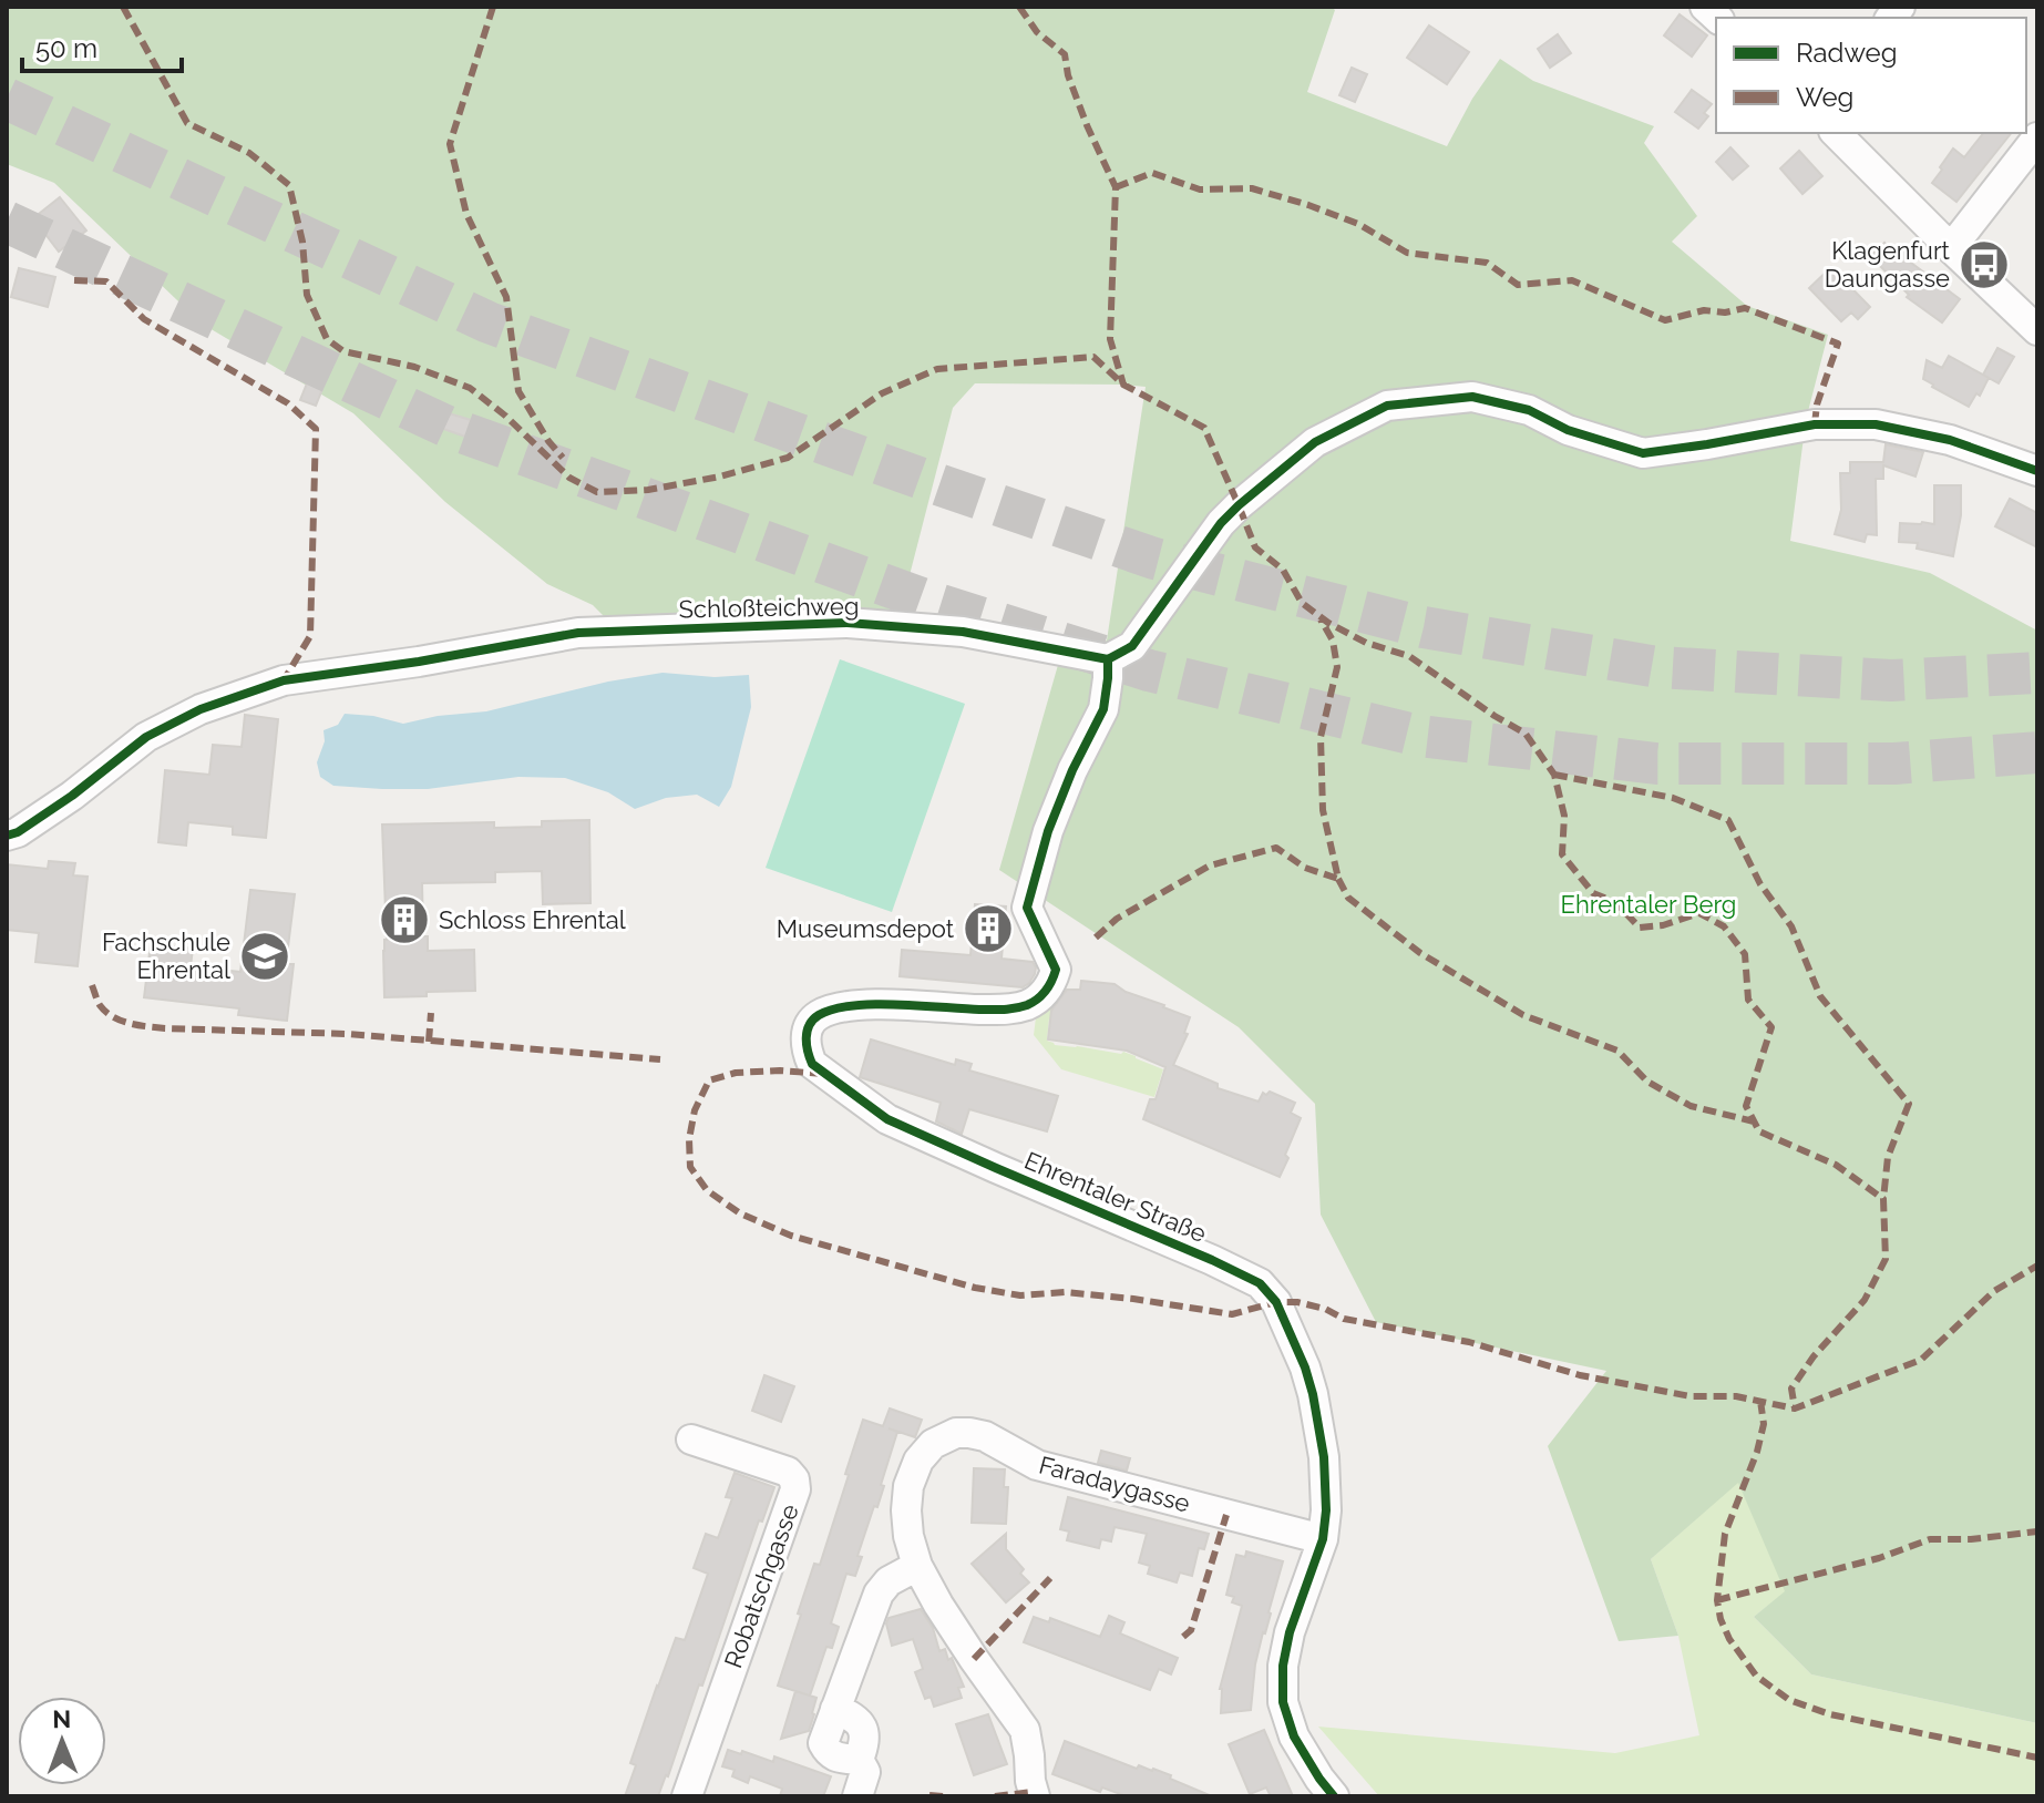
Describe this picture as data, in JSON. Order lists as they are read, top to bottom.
{
  "streets": {
    "street": [
      "Schloßteichweg",
      "Ehrentaler Straße",
      "Faradaygasse",
      "Robatschgasse"
    ]
  },
  "crossings": [
    ["Schloßteichweg", "Ehrentaler Straße"],
    ["Ehrentaler Straße", "Faradaygasse"]
  ],
  "parks": ["Ehrentaler Berg"],
  "places": {
    "bus stop": ["Klagenfurt Daungasse"],
    "building": ["Schloss Ehrental", "Museumsdepot"],
    "school or university": ["Fachschule Ehrental"]
  },
  "legend": ["Radweg", "Weg"],
  "scale_bar": "50 m",
  "north": "top"
}
